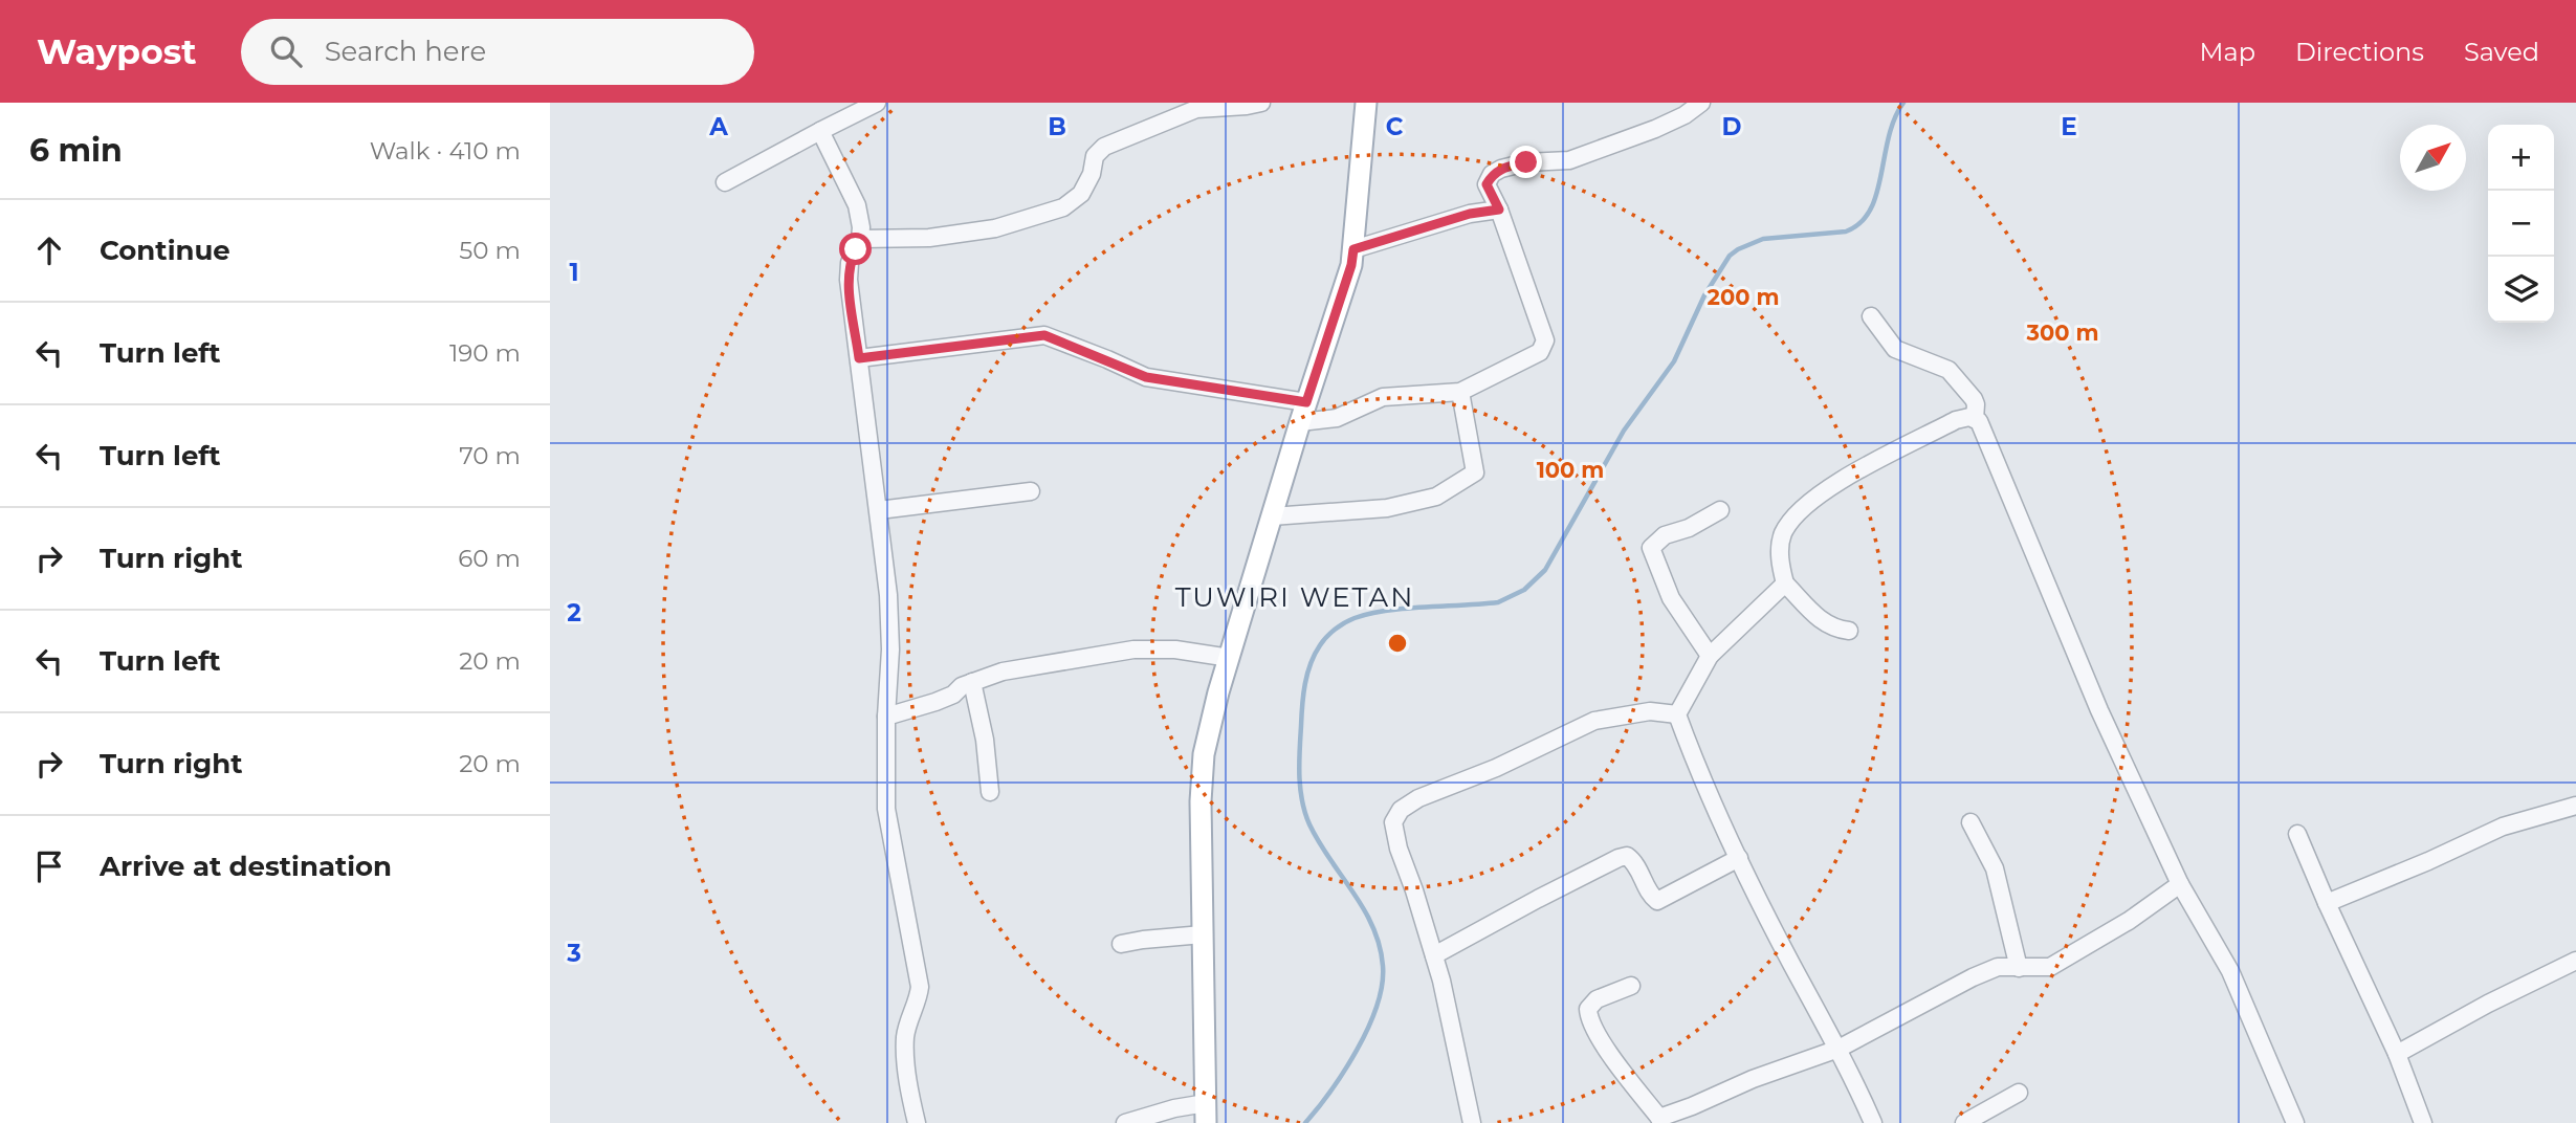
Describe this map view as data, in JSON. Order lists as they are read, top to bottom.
{
  "districts": ["TUWIRI WETAN"],
  "north": "top right",
  "page": {
    "header": "Waypost",
    "search": "Search here",
    "nav": ["Map", "Directions", "Saved"],
    "heading": ["6 min", "Walk · 410 m"],
    "map_buttons": ["+", "−"],
    "list": [
      ["Continue", "50 m"],
      ["Turn left", "190 m"],
      ["Turn left", "70 m"],
      ["Turn right", "60 m"],
      ["Turn left", "20 m"],
      ["Turn right", "20 m"],
      "Arrive at destination"
    ]
  },
  "grid": {
    "columns": [
      "A",
      "B",
      "C",
      "D",
      "E"
    ],
    "rows": ["1", "2", "3"]
  },
  "rings": ["200 m", "300 m", "100 m"]
}
